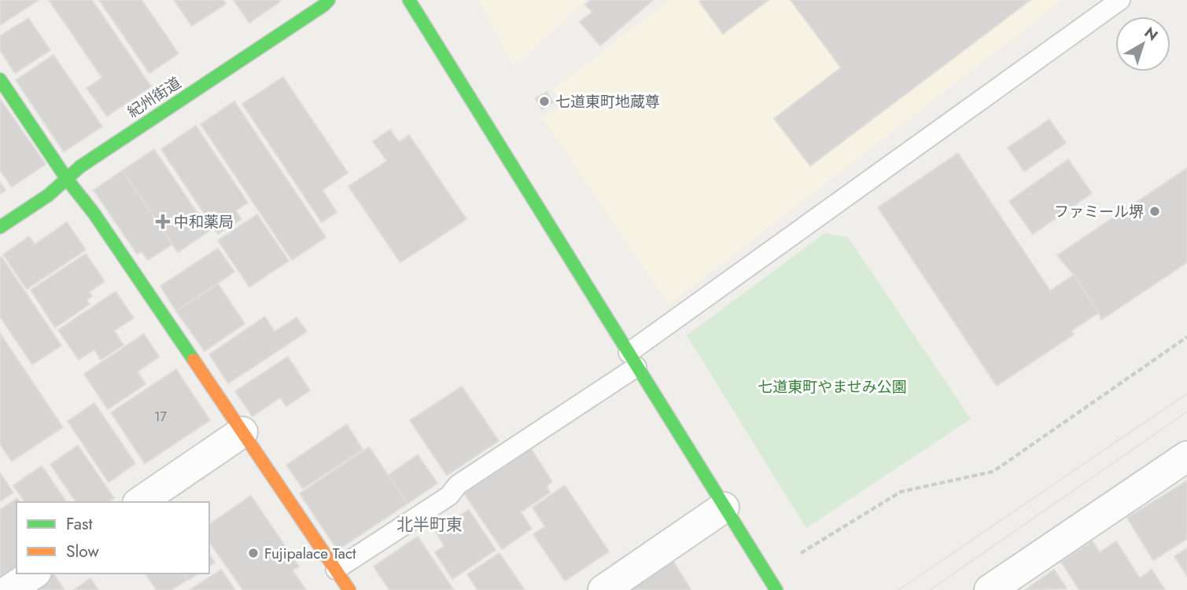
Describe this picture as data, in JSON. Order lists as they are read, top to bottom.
{
  "streets": {
    "street": ["紀州街道"]
  },
  "districts": ["北半町東"],
  "parks": ["七道東町やませみ公園"],
  "places": {
    "other": ["七道東町地蔵尊", "ファミール堺", "Fujipalace Tact"],
    "health": ["中和薬局"]
  },
  "house_numbers": ["17"],
  "legend": ["Fast", "Slow"],
  "north": "top right"
}
